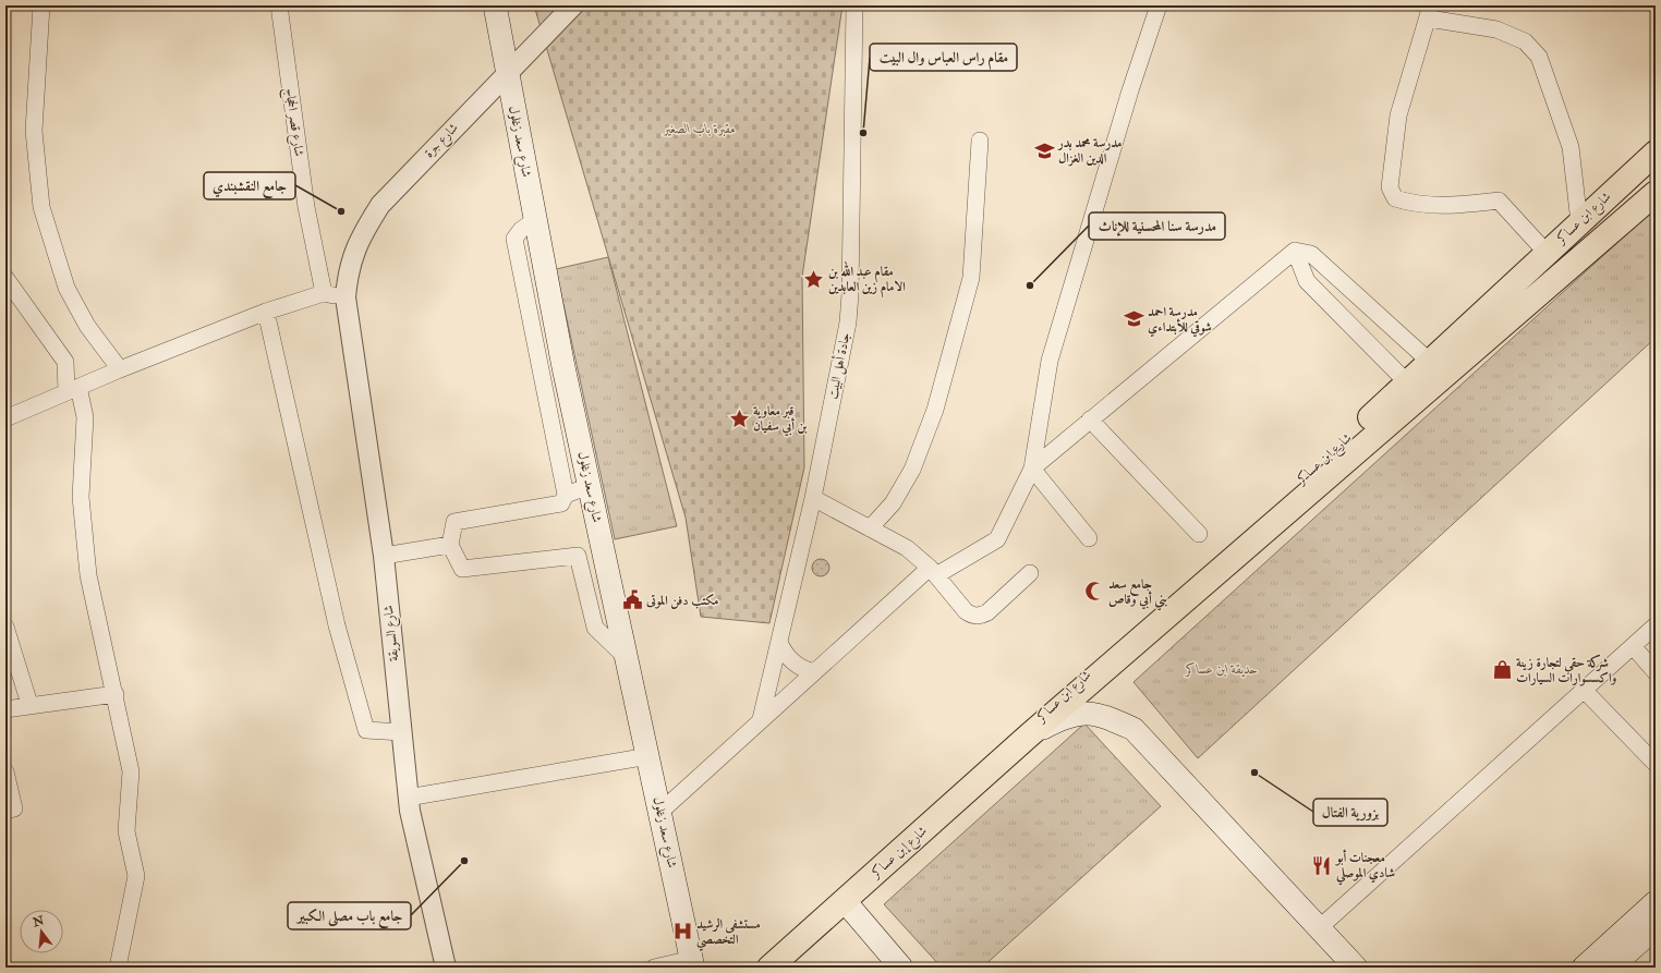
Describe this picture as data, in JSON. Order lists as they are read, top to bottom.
{
  "streets": {
    "main road": ["شارع سعد زغلول", "شارع ابن عساكر", "شارع إبن عساكر"],
    "street": [
      "شارع قصر الحجاج",
      "شارع جرة",
      "جادة أهل البيت",
      "شارع السويقة"
    ]
  },
  "crossings": [
    ["شارع جرة", "شارع سعد زغلول"],
    ["شارع جرة", "شارع السويقة"],
    ["شارع ابن عساكر", "شارع إبن عساكر"]
  ],
  "parks": ["مقبرة باب الصغير", "حديقة ابن عساكر"],
  "places": {
    "other": [
      "مقام راس العباس وال البيت",
      "جامع النقشبندي",
      "مدرسة سنا المحسنية للإناث",
      "بزورية الفتال",
      "جامع باب مصلى الكبير"
    ],
    "school or university": ["مدرسة محمد بدر الدين الغزال", "مدرسة احمد شوقي للأبتداءي"],
    "place": ["مقام عبد الله بن الامام زين العابدين", "قبر معاوية بن أبي سفيان"],
    "mosque": ["جامع سعد بني أبي وقاص"],
    "public building": ["مكتب دفن الموتى"],
    "shop": ["شركة حقي لتجارة زينة واكسسوارات السيارات"],
    "restaurant": ["معجنات أبو شادي الموصلي"],
    "hospital": ["مستشفى الرشيد التخصصي"]
  },
  "north": "top"
}
